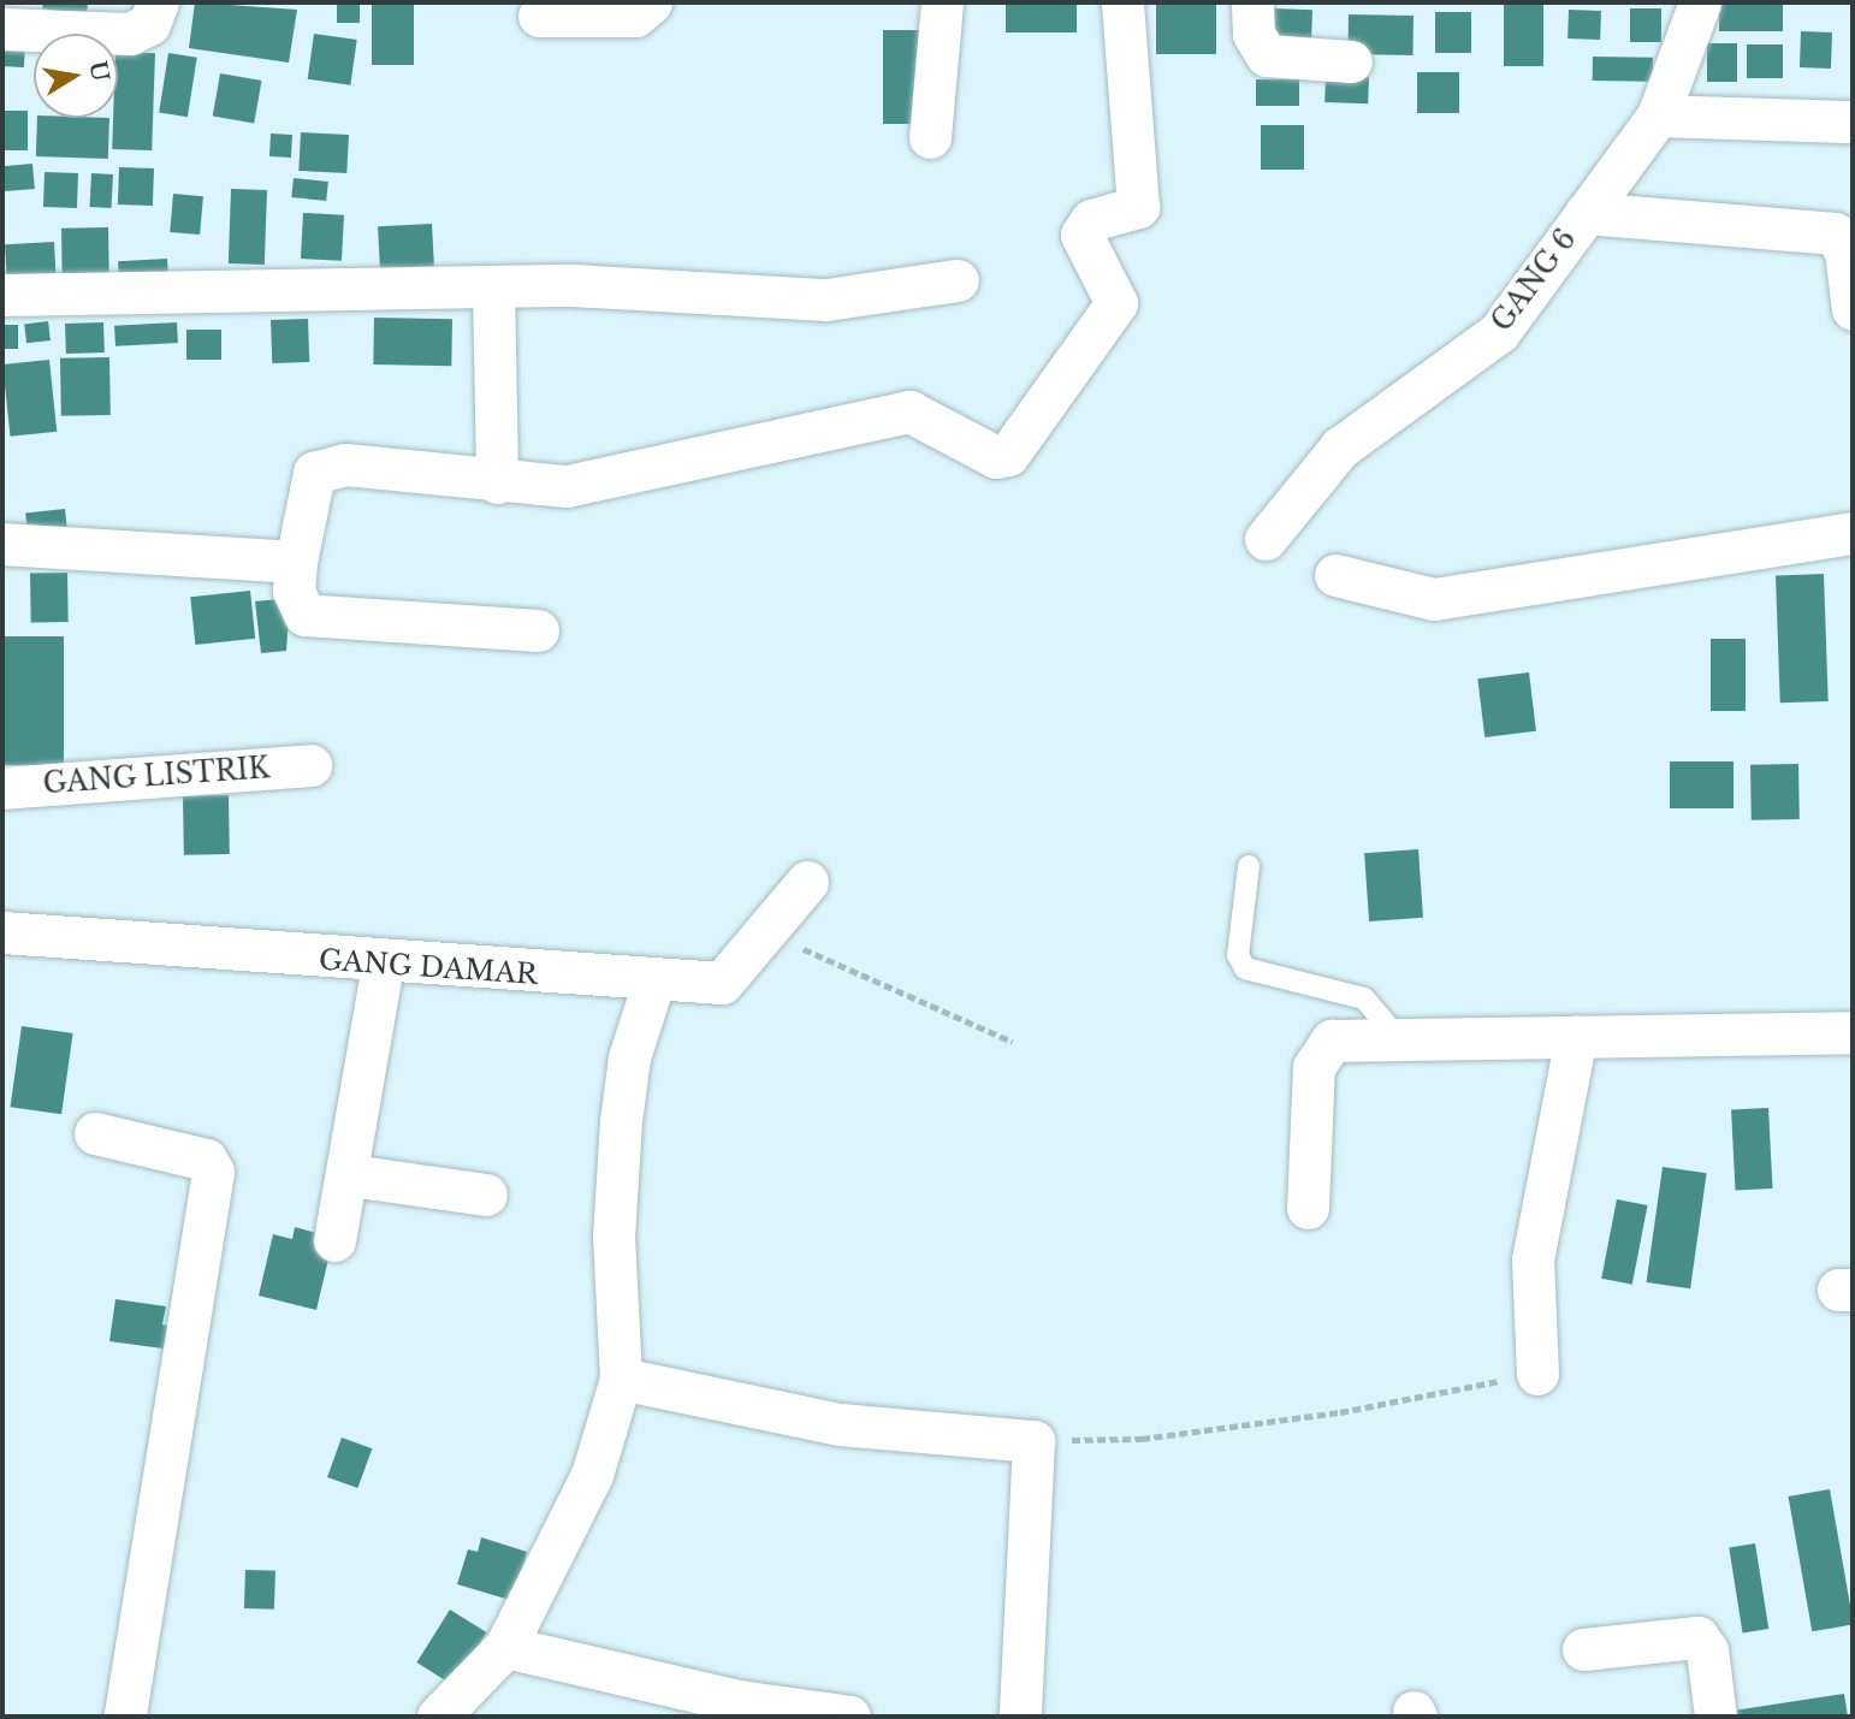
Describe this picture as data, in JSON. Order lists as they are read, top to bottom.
{
  "streets": {
    "street": ["GANG 6", "GANG LISTRIK", "GANG DAMAR"]
  },
  "north": "right"
}
